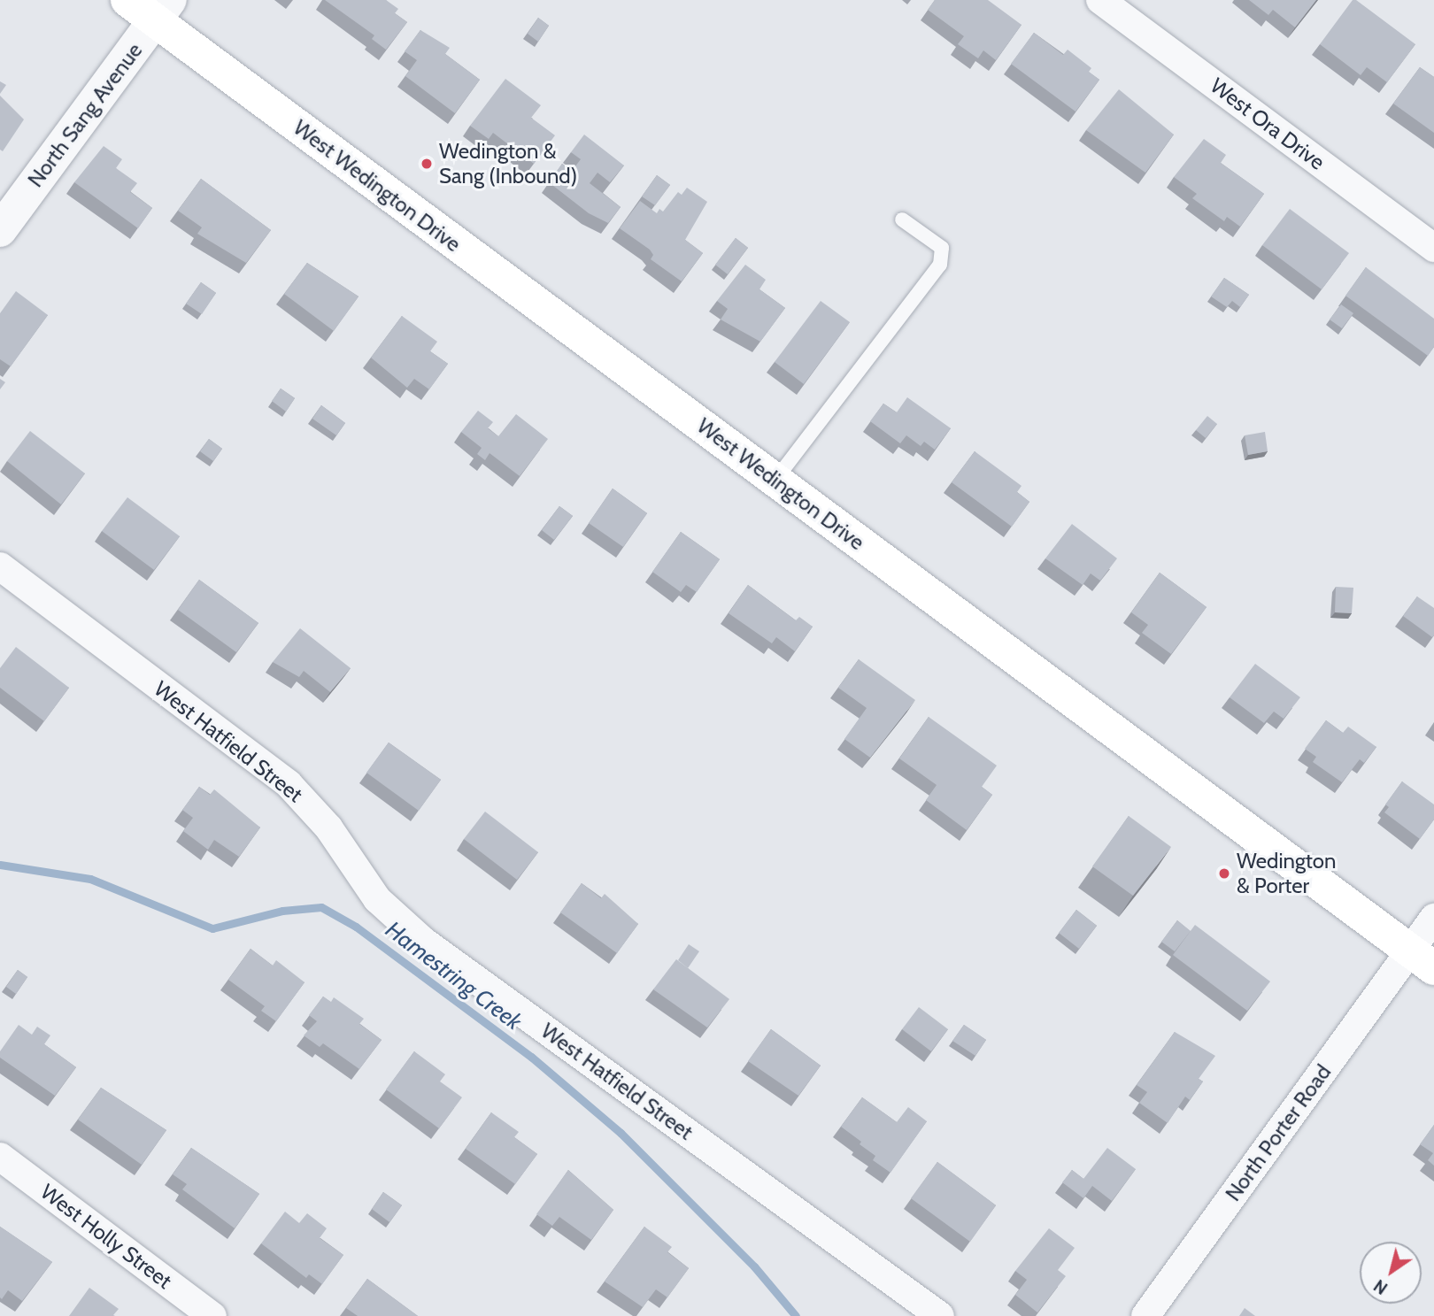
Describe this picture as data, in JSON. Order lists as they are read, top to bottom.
{
  "streets": {
    "main road": ["West Wedington Drive"],
    "street": [
      "North Sang Avenue",
      "West Ora Drive",
      "West Hatfield Street",
      "North Porter Road",
      "West Holly Street"
    ]
  },
  "crossings": [
    ["North Sang Avenue", "West Wedington Drive"],
    ["West Wedington Drive", "North Porter Road"]
  ],
  "water": ["Hamestring Creek"],
  "places": ["Wedington & Sang (Inbound)", "Wedington & Porter"],
  "north": "bottom left"
}
